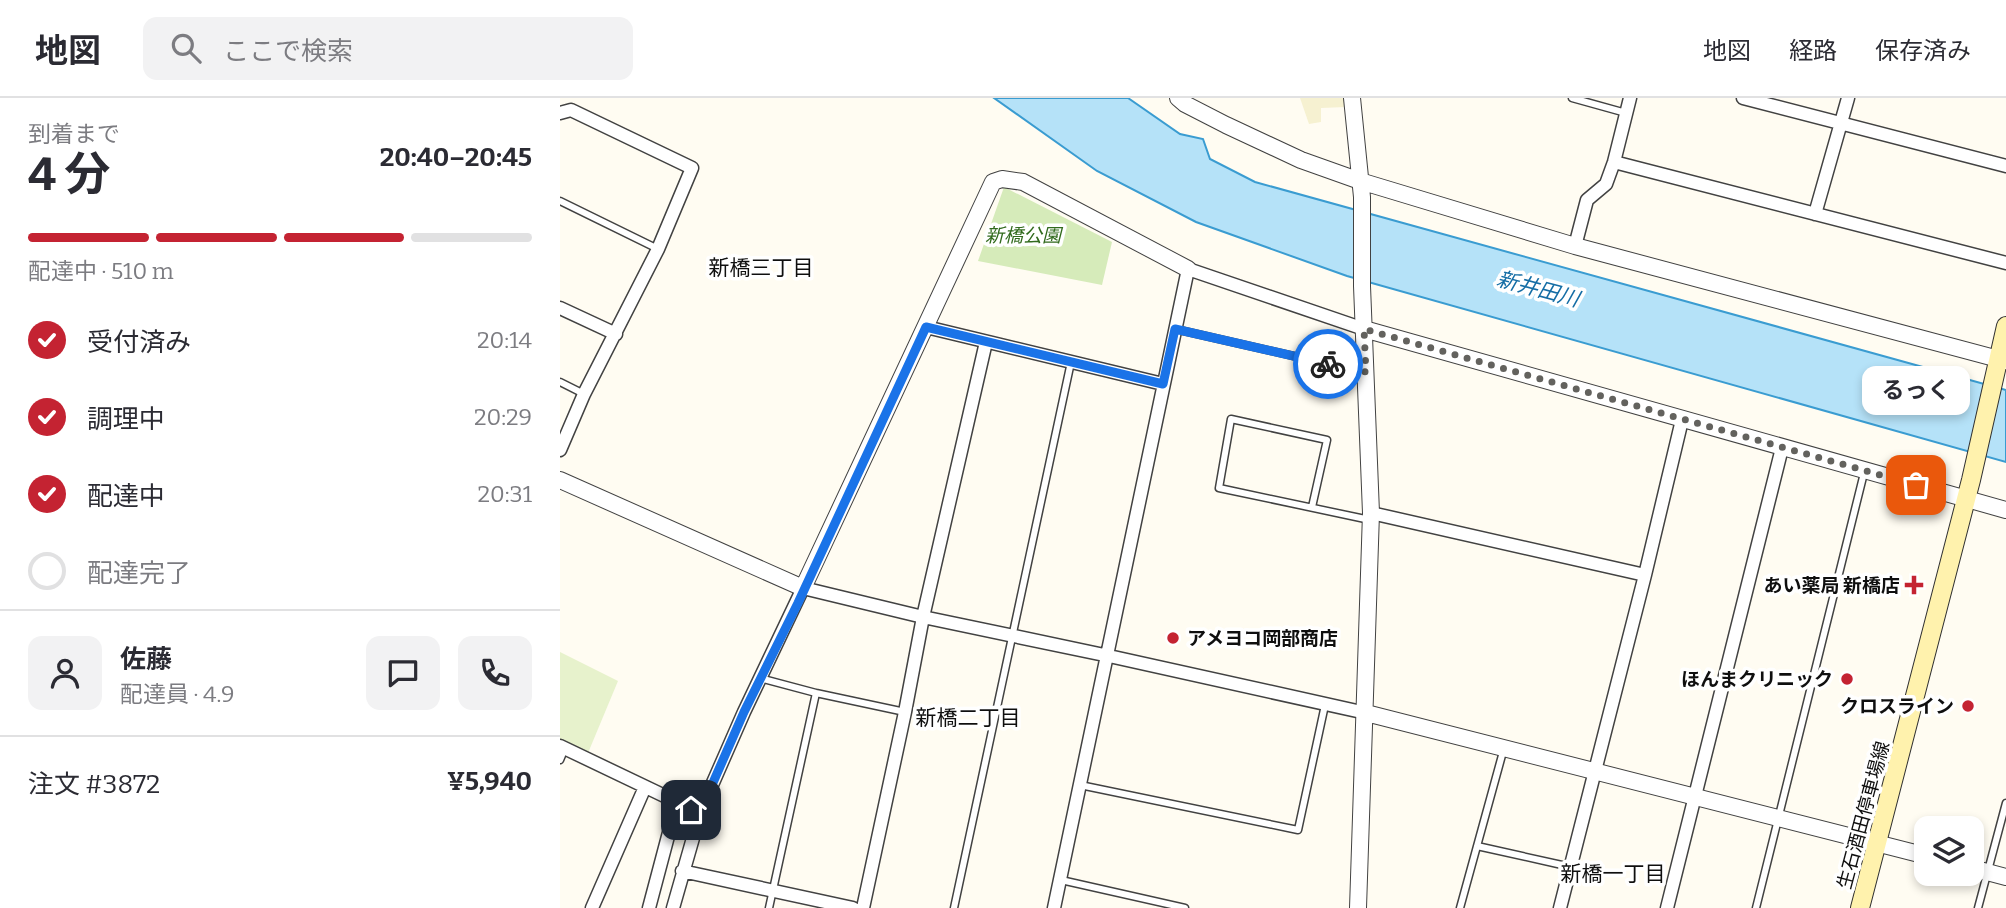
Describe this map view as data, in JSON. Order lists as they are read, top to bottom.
{
  "streets": {
    "main road": ["生石酒田停車場線"]
  },
  "districts": ["新橋三丁目", "新橋二丁目", "新橋一丁目"],
  "water": ["新井田川"],
  "parks": ["新橋公園"],
  "places": {
    "other": [
      "るっく",
      "アメヨコ岡部商店",
      "ほんまクリニック",
      "クロスライン"
    ],
    "health": ["あい薬局 新橋店"]
  },
  "page": {
    "header": "地図",
    "search": "ここで検索",
    "nav": ["地図", "経路", "保存済み"],
    "heading": ["4 分", "到着まで", "20:40–20:45"],
    "panel": [
      "佐藤",
      "配達員 · 4.9",
      "注文 #3872",
      "¥5,940"
    ],
    "bar": "配達中 · 510 m",
    "list": [
      ["受付済み", "20:14"],
      ["調理中", "20:29"],
      ["配達中", "20:31"],
      "配達完了"
    ],
    "bubble": "るっく"
  }
}
